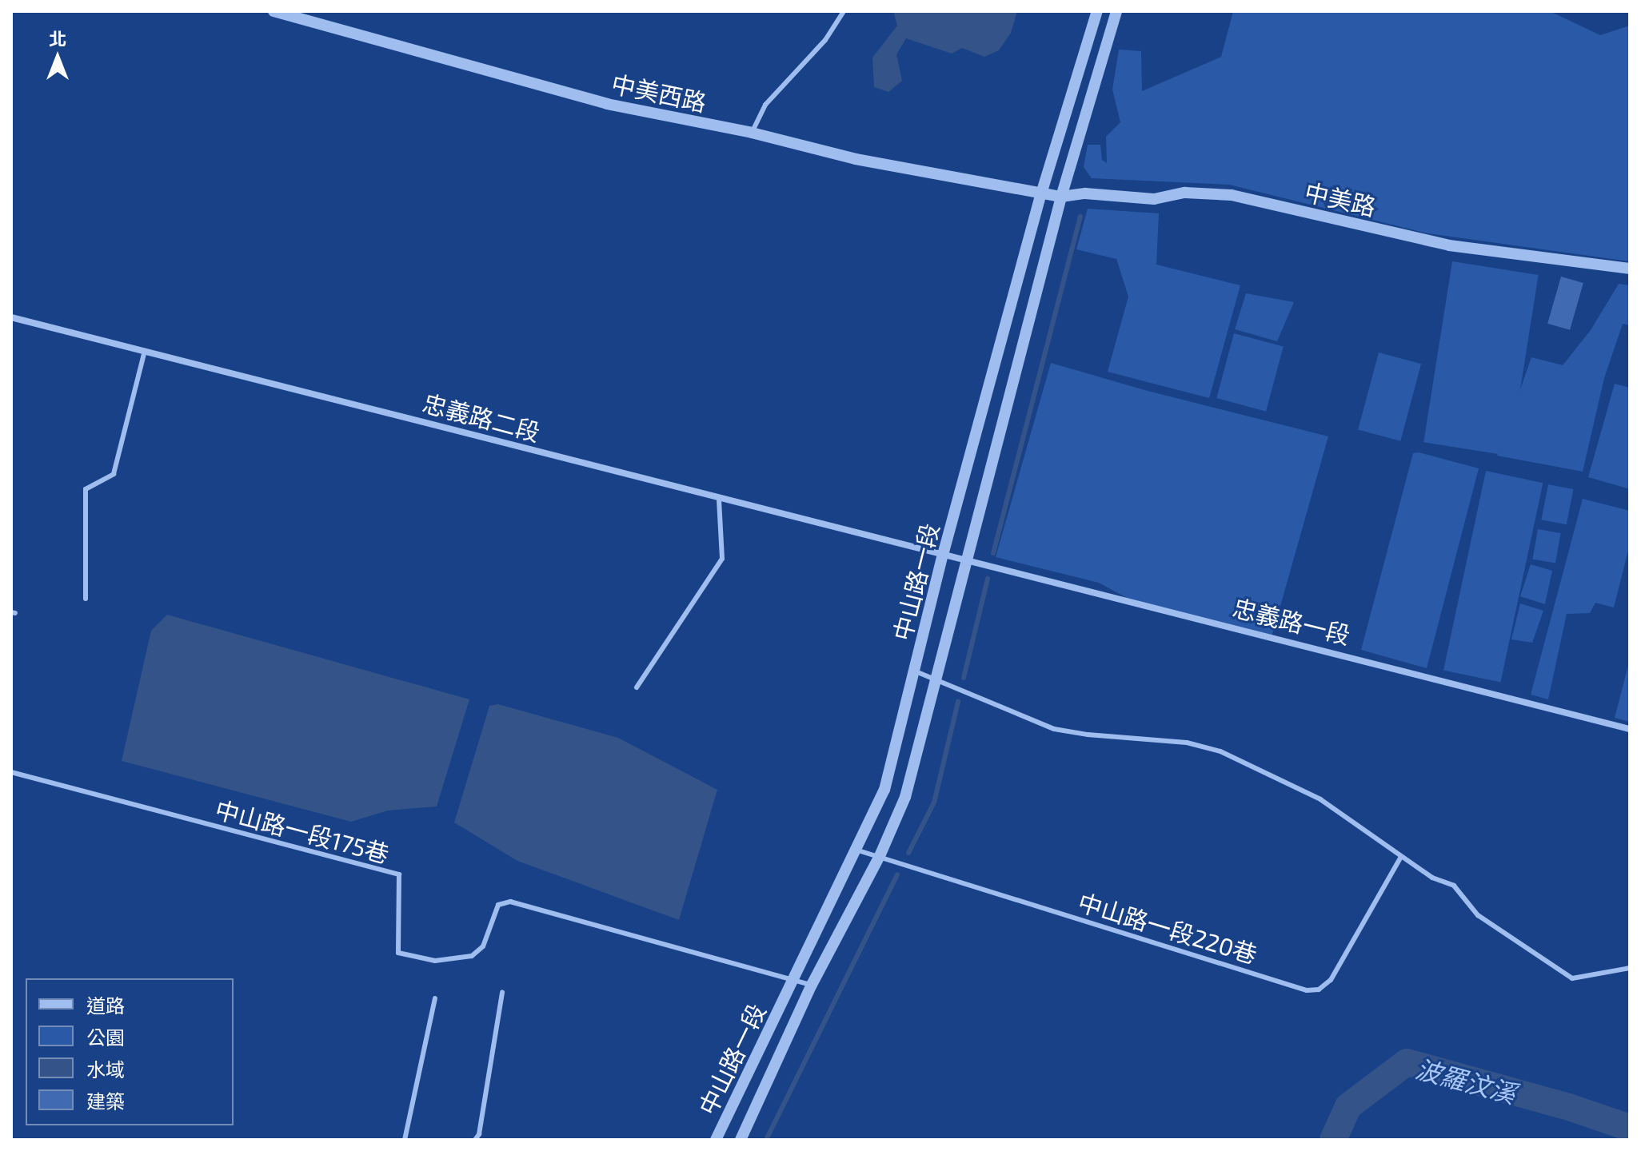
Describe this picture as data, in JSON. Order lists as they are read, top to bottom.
{
  "streets": {
    "street": [
      "中美西路",
      "中美路",
      "忠義路二段",
      "中山路一段",
      "忠義路一段"
    ],
    "lane": ["中山路一段175巷", "中山路一段220巷"]
  },
  "crossings": [
    ["中美西路", "中美路"],
    ["中美西路", "中山路一段"],
    ["中美路", "中山路一段"],
    ["忠義路二段", "中山路一段"],
    ["忠義路二段", "忠義路一段"],
    ["中山路一段", "忠義路一段"],
    ["中山路一段", "中山路一段175巷"],
    ["中山路一段", "中山路一段220巷"]
  ],
  "water": ["波羅汶溪"],
  "legend": [
    "道路",
    "公園",
    "水域",
    "建築"
  ],
  "north": "top"
}
